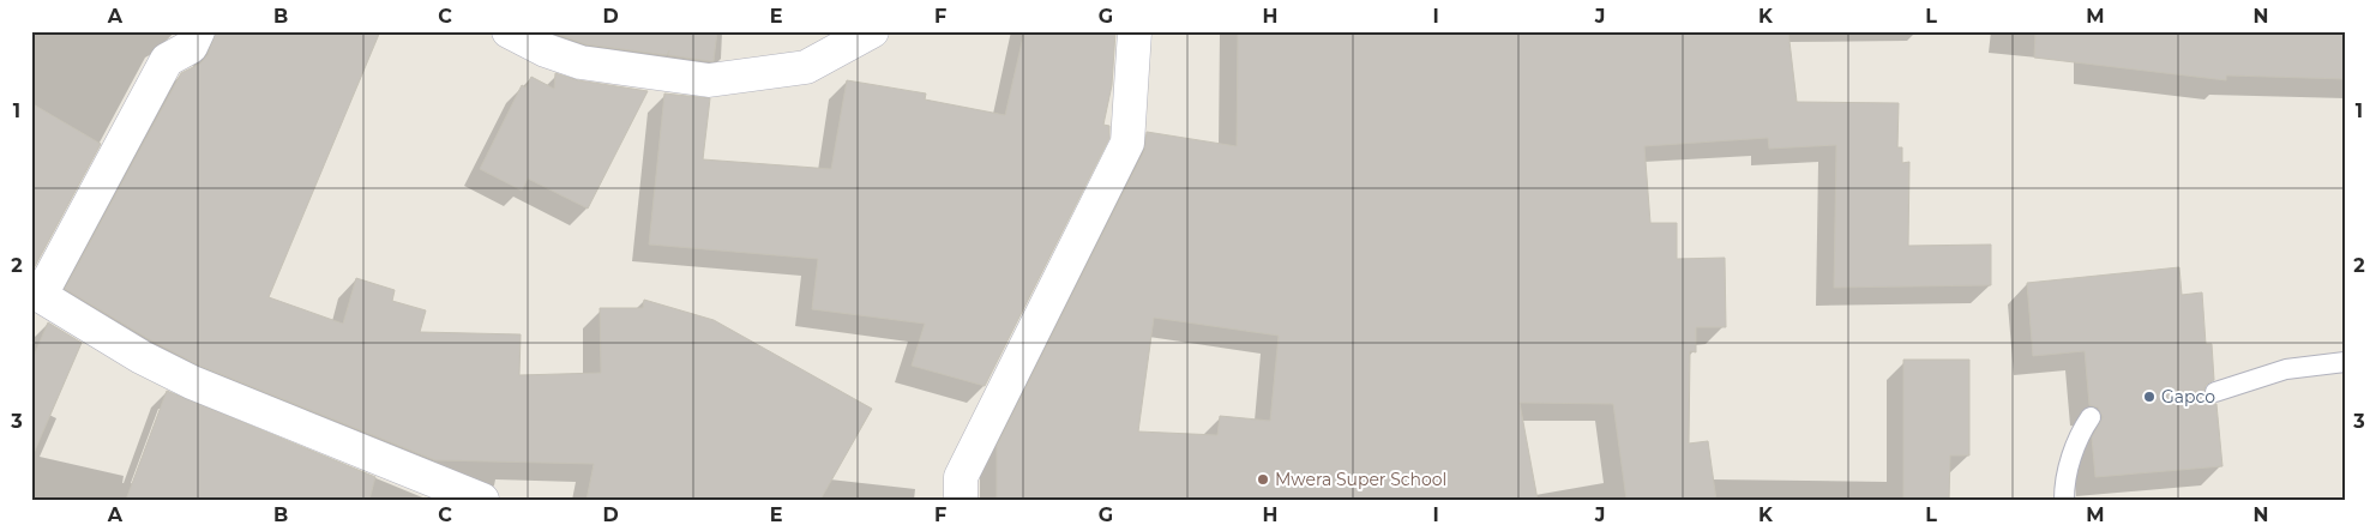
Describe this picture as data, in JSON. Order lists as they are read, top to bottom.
{
  "places": ["Gapco", "Mwera Super School"],
  "grid": {
    "columns": [
      "A",
      "B",
      "C",
      "D",
      "E",
      "F",
      "G",
      "H",
      "I",
      "J",
      "K",
      "L",
      "M",
      "N"
    ],
    "rows": ["1", "2", "3"]
  }
}
